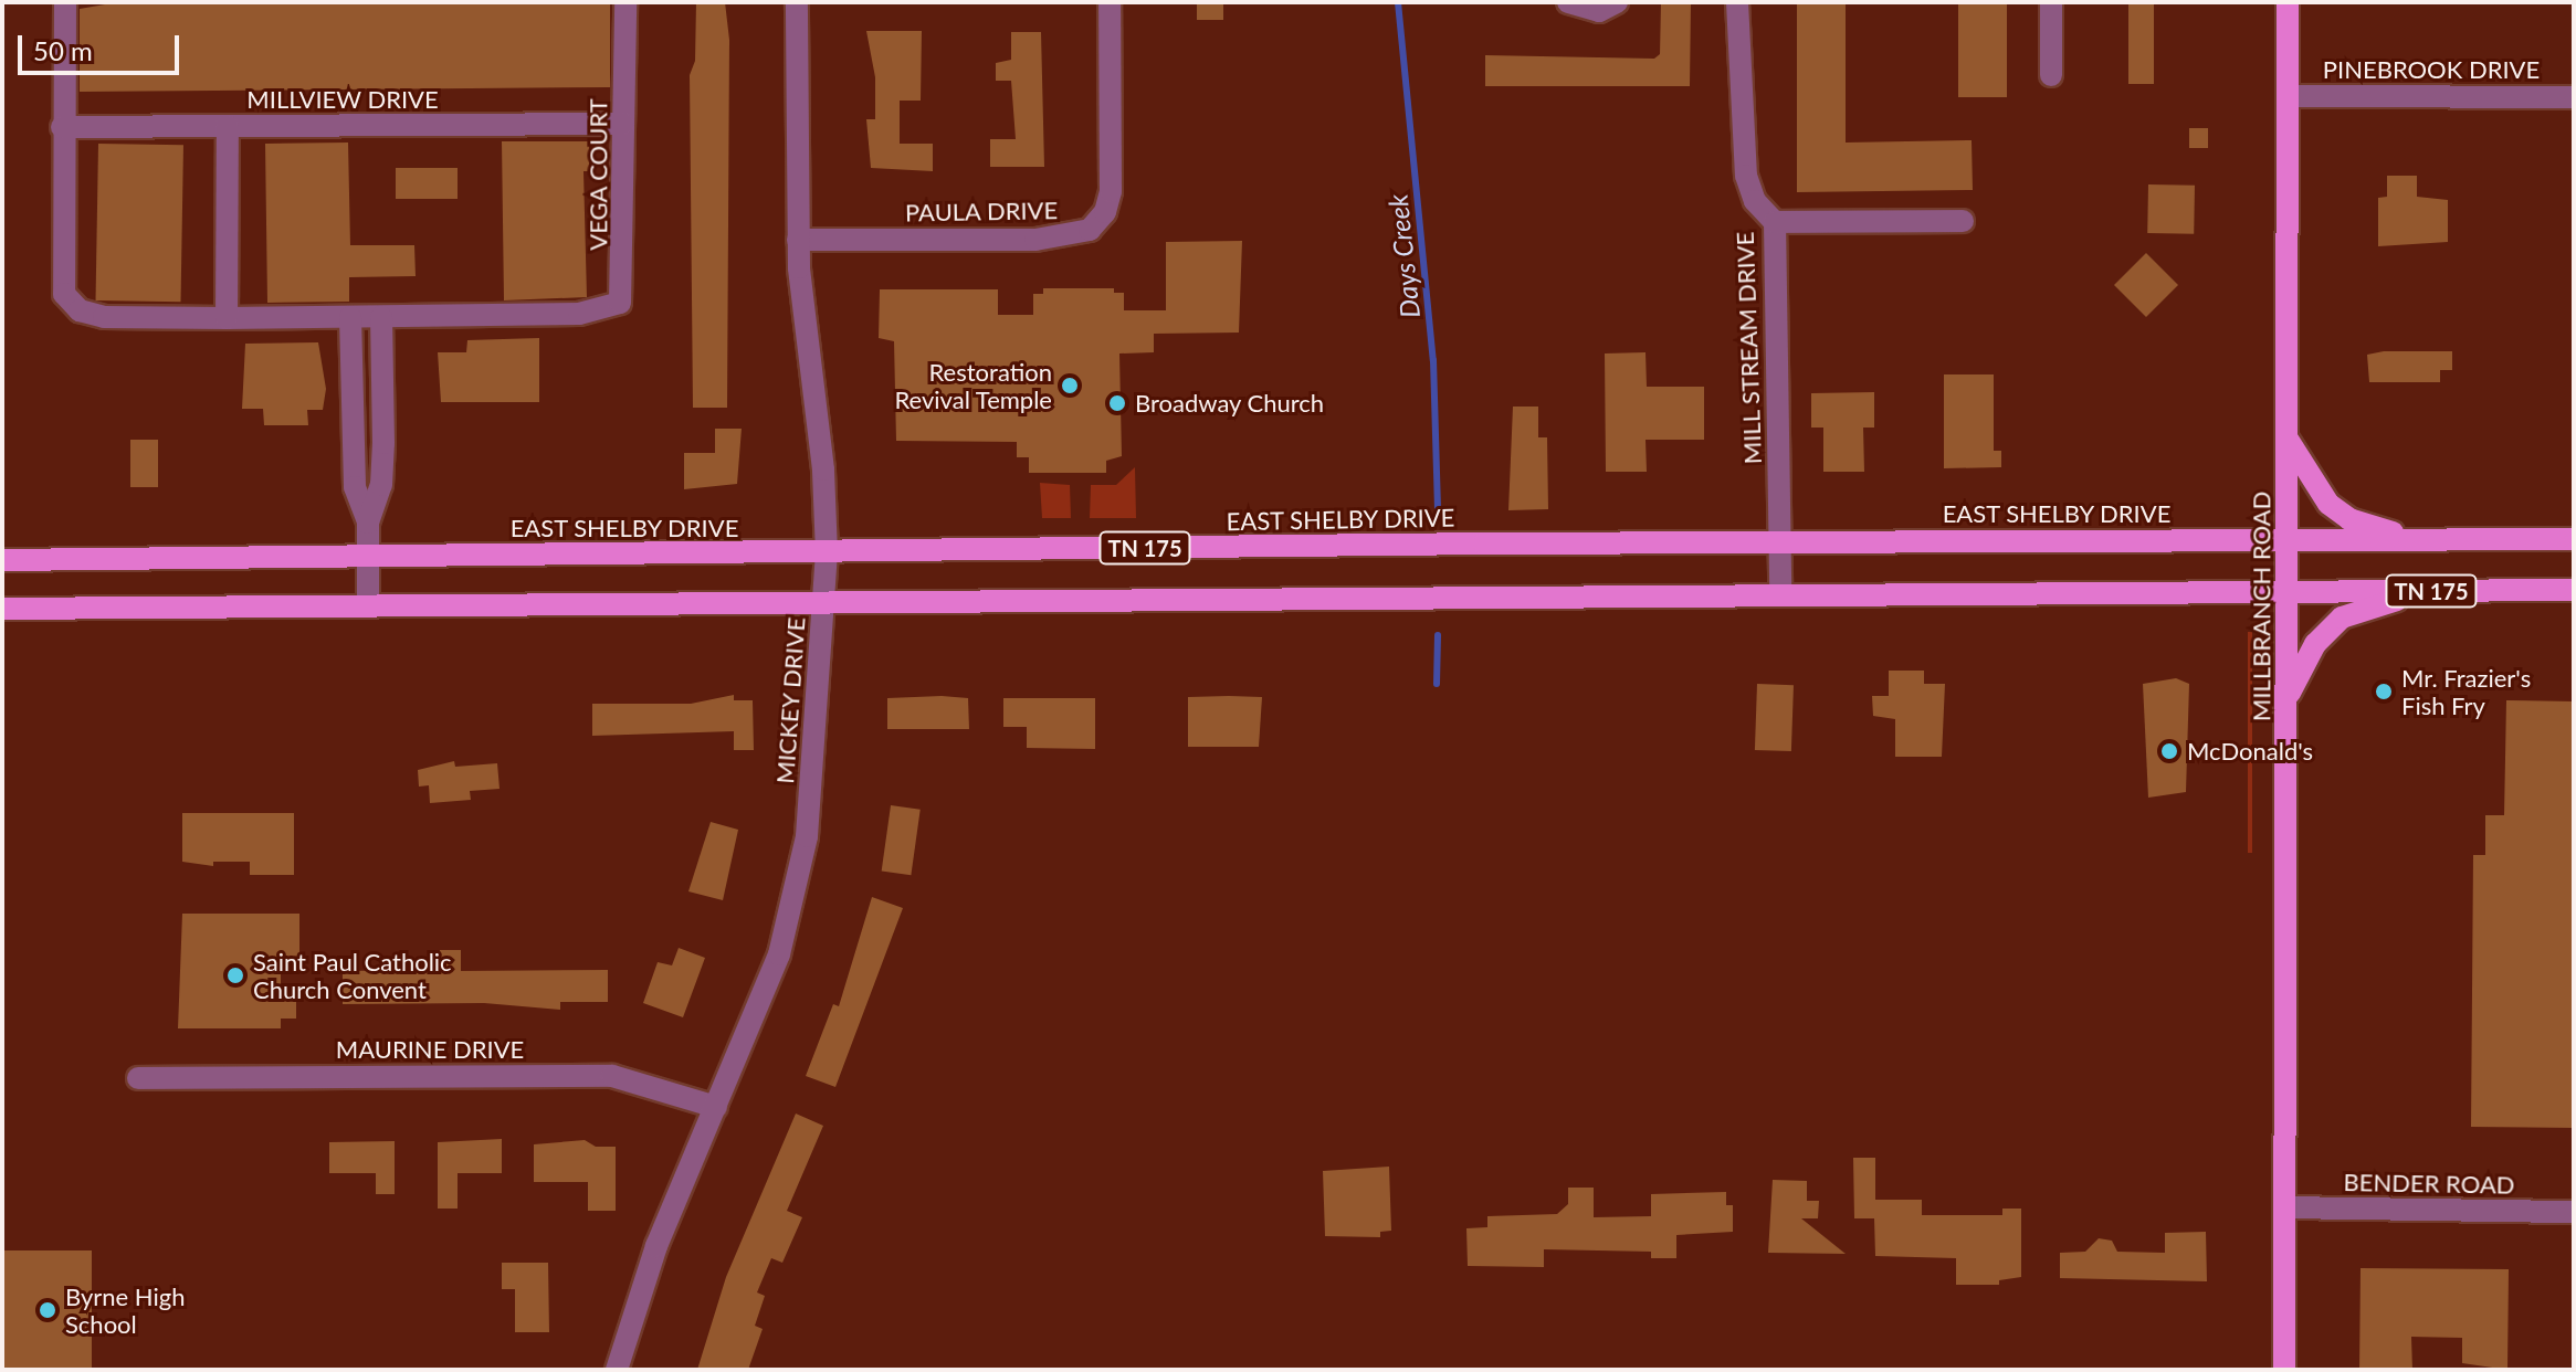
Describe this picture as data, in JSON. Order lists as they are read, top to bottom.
{
  "streets": {
    "main road": ["EAST SHELBY DRIVE", "TN 175", "MILLBRANCH ROAD"],
    "street": [
      "PINEBROOK DRIVE",
      "MILLVIEW DRIVE",
      "VEGA COURT",
      "PAULA DRIVE",
      "MILL STREAM DRIVE",
      "MICKEY DRIVE",
      "MAURINE DRIVE",
      "BENDER ROAD"
    ]
  },
  "crossings": [
    ["PINEBROOK DRIVE", "MILLBRANCH ROAD"],
    ["MILLVIEW DRIVE", "VEGA COURT"],
    ["PAULA DRIVE", "MICKEY DRIVE"],
    ["MILL STREAM DRIVE", "EAST SHELBY DRIVE"],
    ["MILL STREAM DRIVE", "TN 175"],
    ["EAST SHELBY DRIVE", "MILLBRANCH ROAD"],
    ["EAST SHELBY DRIVE", "MICKEY DRIVE"],
    ["TN 175", "MILLBRANCH ROAD"],
    ["TN 175", "MICKEY DRIVE"],
    ["MILLBRANCH ROAD", "BENDER ROAD"],
    ["MICKEY DRIVE", "MAURINE DRIVE"]
  ],
  "water": ["Days Creek"],
  "places": [
    "Restoration Revival Temple",
    "Broadway Church",
    "Mr. Frazier's Fish Fry",
    "McDonald's",
    "Saint Paul Catholic Church Convent",
    "Byrne High School"
  ],
  "scale_bar": "50 m"
}
